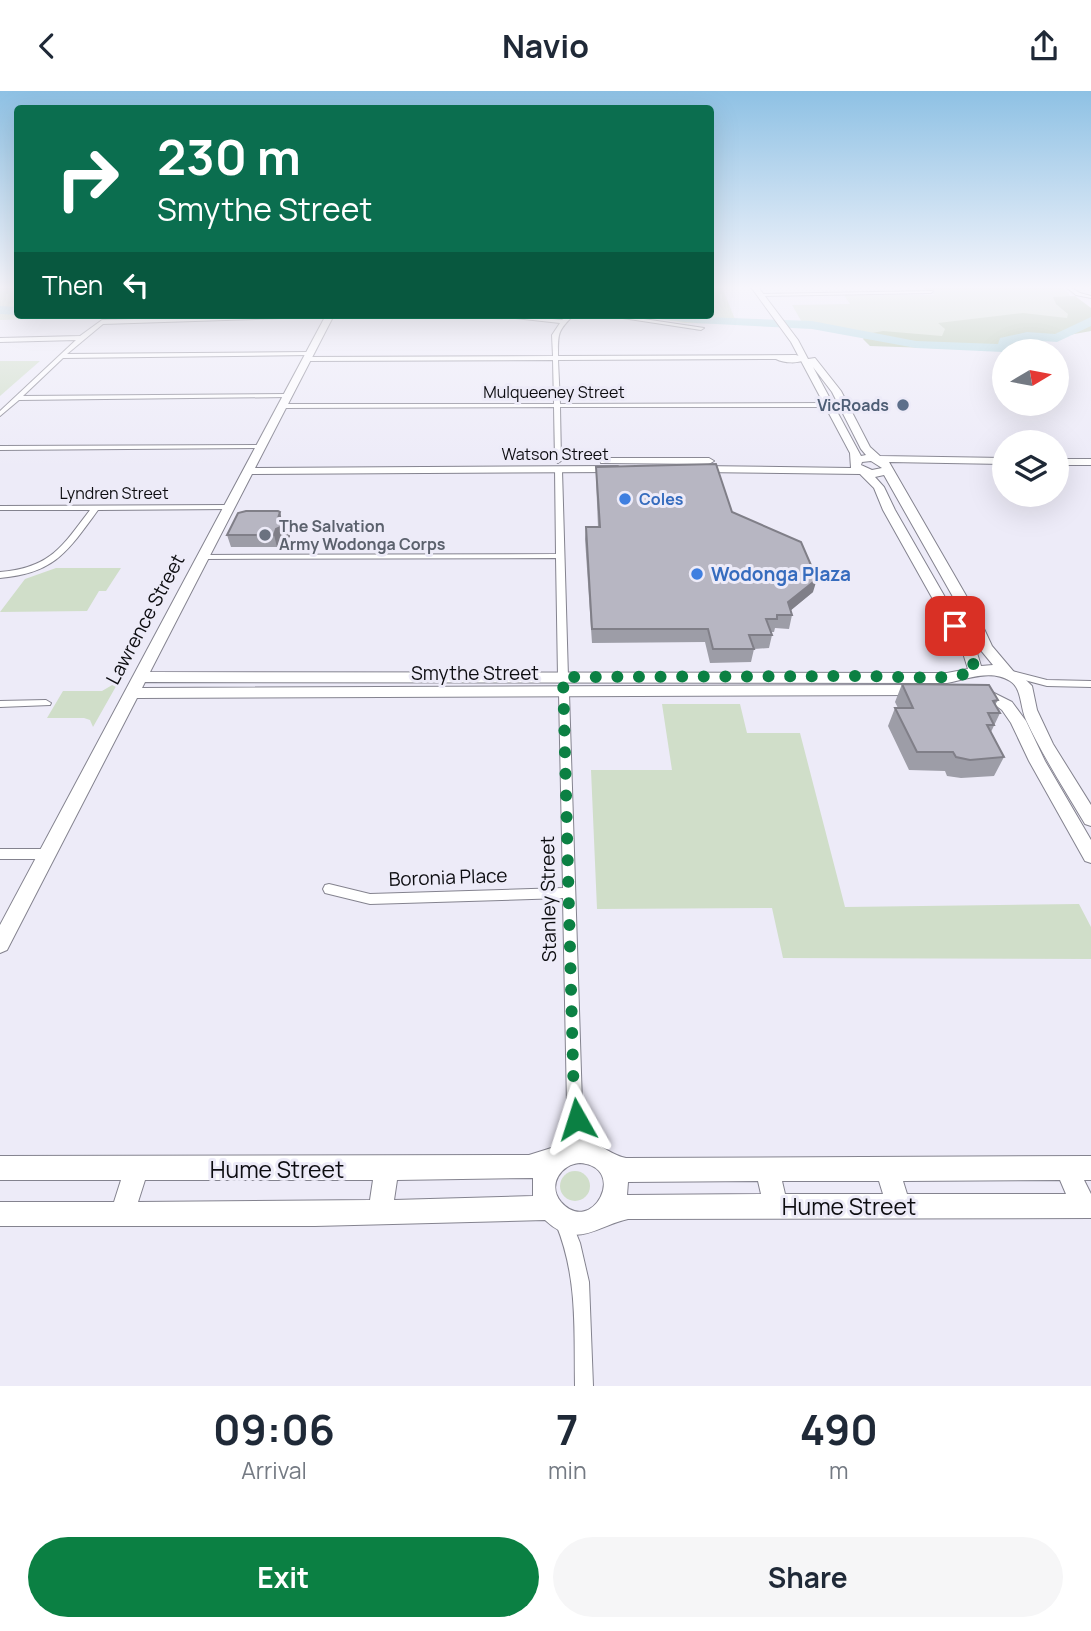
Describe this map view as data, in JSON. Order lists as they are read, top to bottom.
{
  "streets": {
    "street": [
      "Mulqueeney Street",
      "Watson Street",
      "Lyndren Street",
      "Lawrence Street",
      "Smythe Street",
      "Boronia Place",
      "Stanley Street",
      "Hume Street"
    ]
  },
  "crossings": [
    ["Mulqueeney Street", "Lawrence Street"],
    ["Mulqueeney Street", "Stanley Street"],
    ["Watson Street", "Lawrence Street"],
    ["Watson Street", "Stanley Street"],
    ["Lyndren Street", "Lawrence Street"],
    ["Lawrence Street", "Smythe Street"],
    ["Smythe Street", "Stanley Street"],
    ["Boronia Place", "Stanley Street"],
    ["Stanley Street", "Hume Street"]
  ],
  "places": [
    "VicRoads",
    "Coles",
    "The Salvation Army Wodonga Corps",
    "Wodonga Plaza"
  ],
  "north": "right",
  "page": {
    "header": "Navio",
    "turn": ["230 m", "Smythe Street"],
    "then": "Then",
    "eta": [
      "09:06",
      "Arrival",
      "7",
      "min",
      "490",
      "m"
    ],
    "buttons": ["Exit", "Share"]
  }
}
